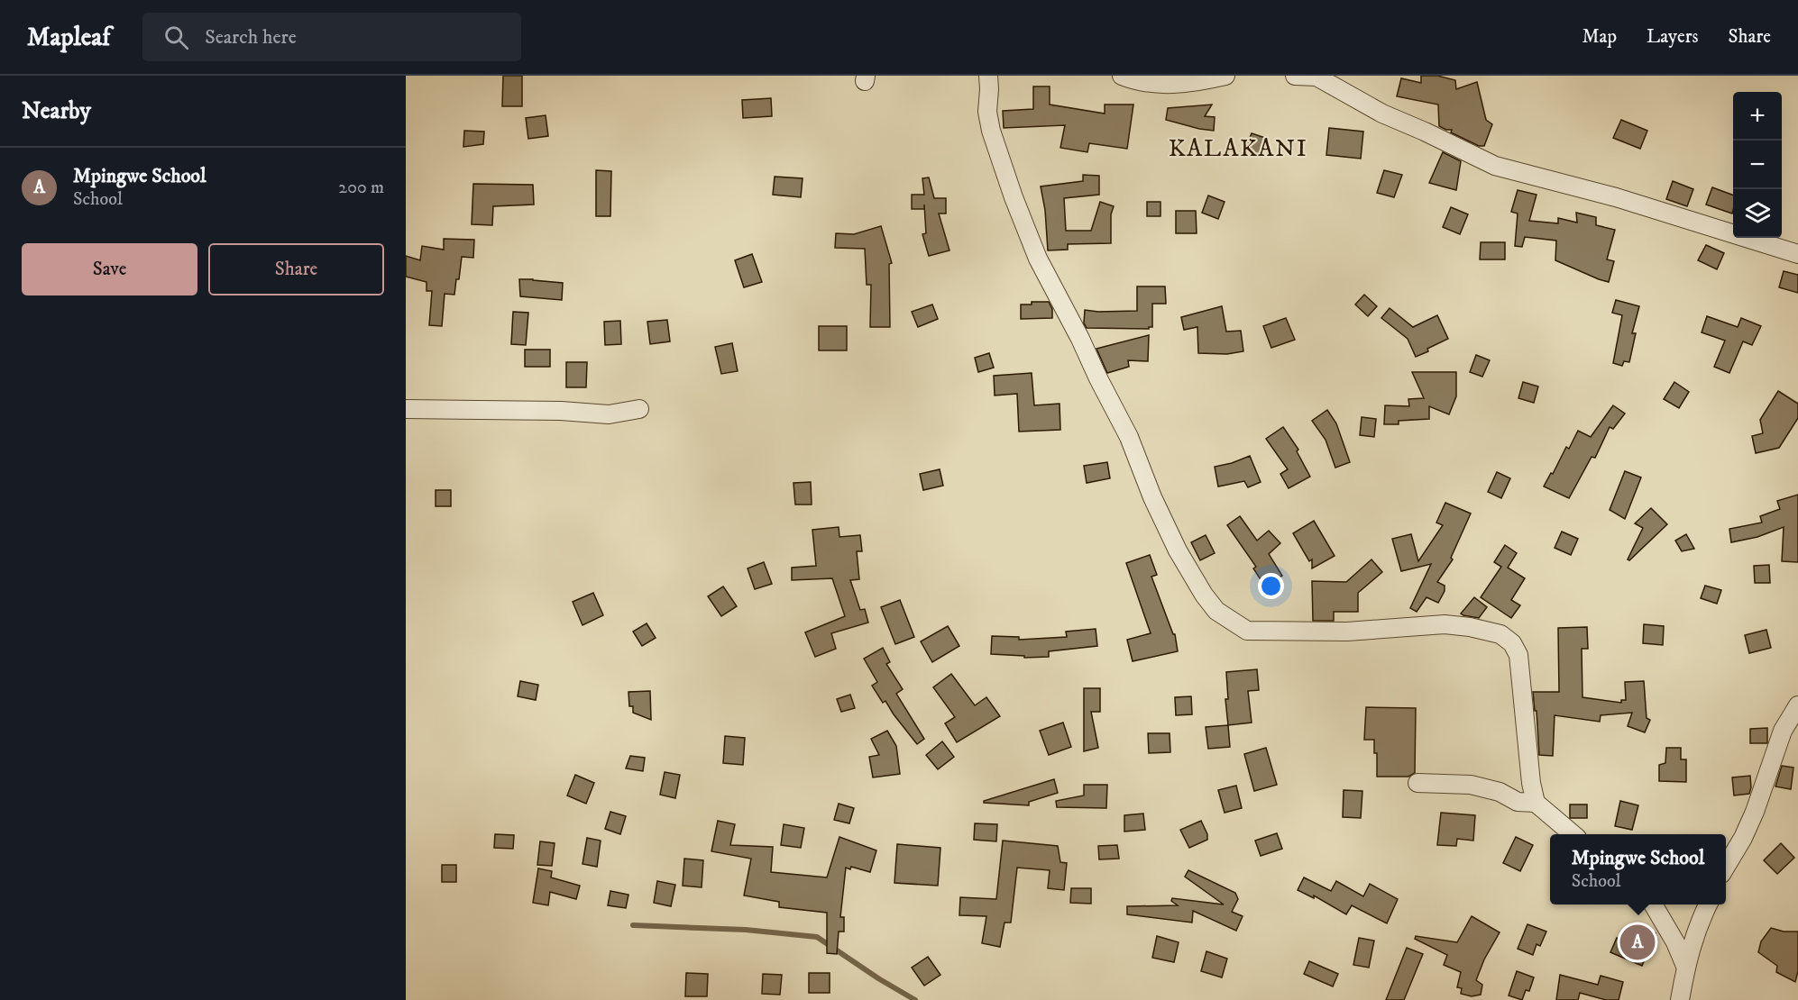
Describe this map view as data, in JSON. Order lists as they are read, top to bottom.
{
  "districts": ["KALAKANI"],
  "page": {
    "header": "Mapleaf",
    "search": "Search here",
    "nav": ["Map", "Layers", "Share"],
    "heading": "Nearby",
    "map_buttons": ["+", "−"],
    "list": [
      {
        "mark": "A",
        "name": "Mpingwe School",
        "note": "School",
        "value": "200 m"
      }
    ],
    "buttons": ["Save", "Share"],
    "popup": ["Mpingwe School", "School"],
    "pins": "A"
  }
}
